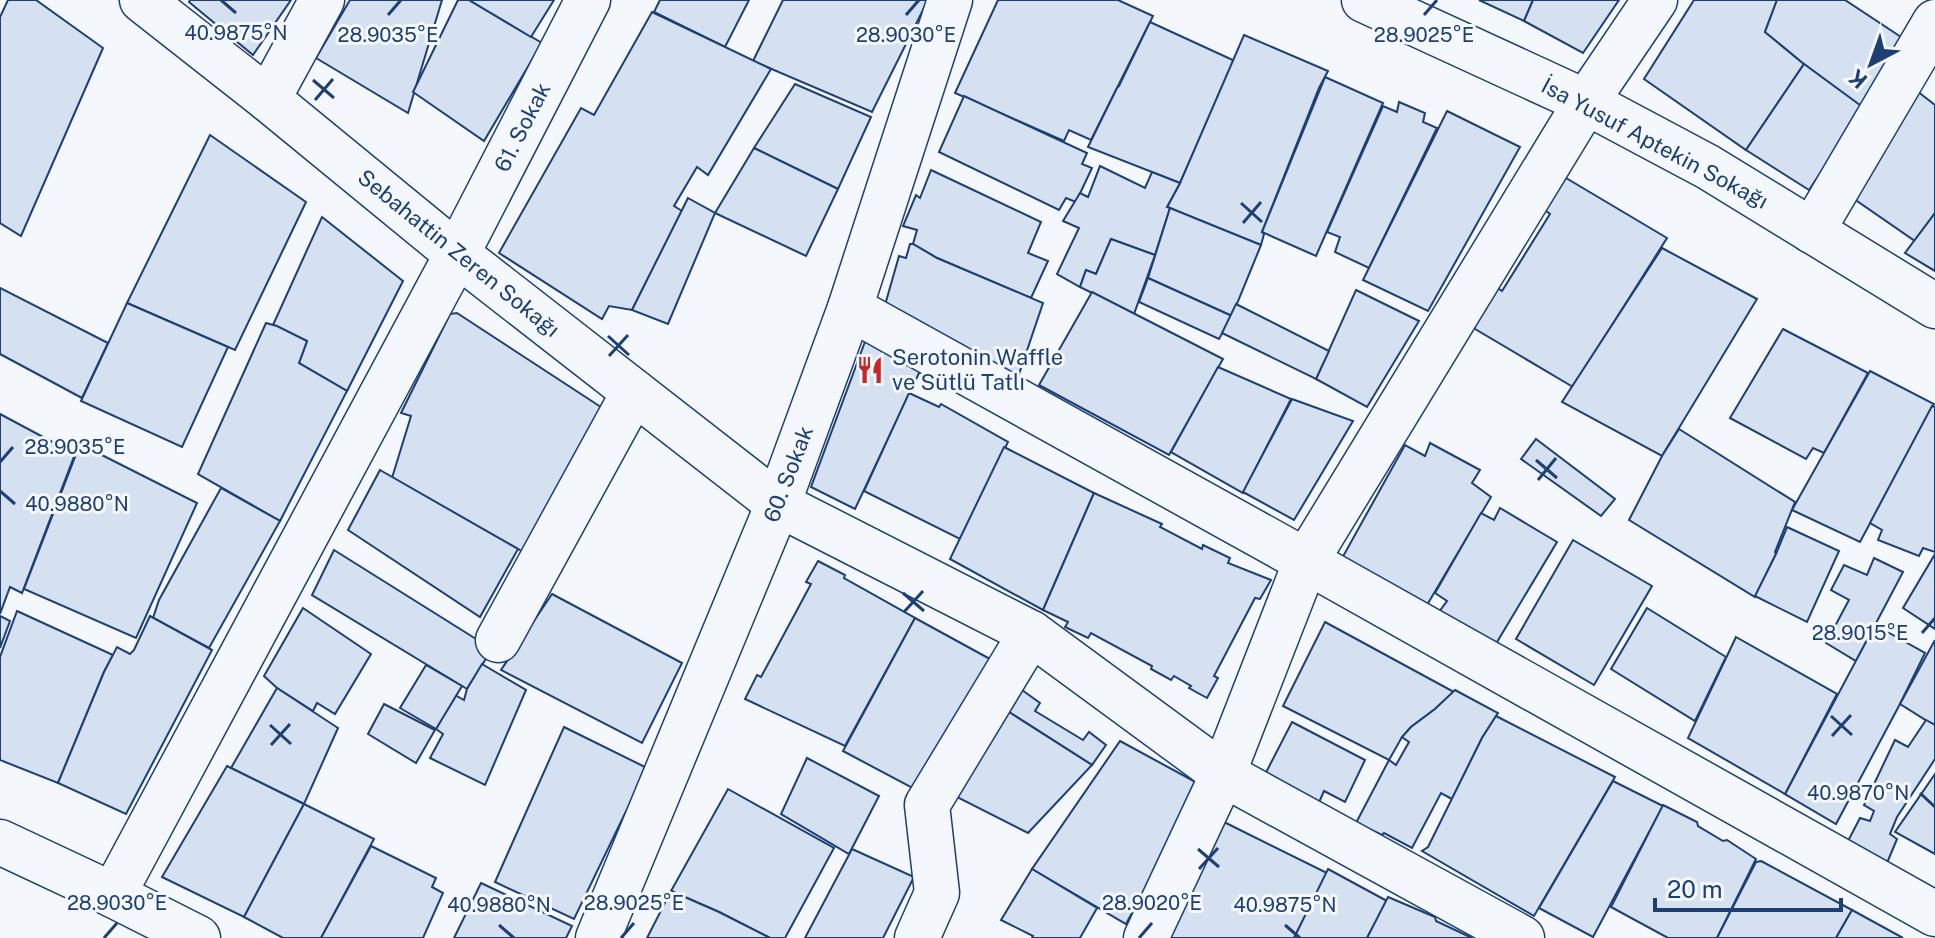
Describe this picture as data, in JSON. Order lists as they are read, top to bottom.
{
  "streets": {
    "street": [
      "61. Sokak",
      "İsa Yusuf Aptekin Sokağı",
      "Sebahattin Zeren Sokağı",
      "60. Sokak"
    ]
  },
  "crossings": [
    ["61. Sokak", "Sebahattin Zeren Sokağı"],
    ["Sebahattin Zeren Sokağı", "60. Sokak"]
  ],
  "places": {
    "restaurant": ["Serotonin Waffle ve Sütlü Tatlı"]
  },
  "scale_bar": "20 m",
  "north": "bottom left",
  "coordinates": [
    "40.9875°N",
    "28.9025°E",
    "28.9035°E",
    "28.9030°E",
    "40.9880°N",
    "28.9015°E",
    "40.9870°N",
    "28.9020°E"
  ]
}
